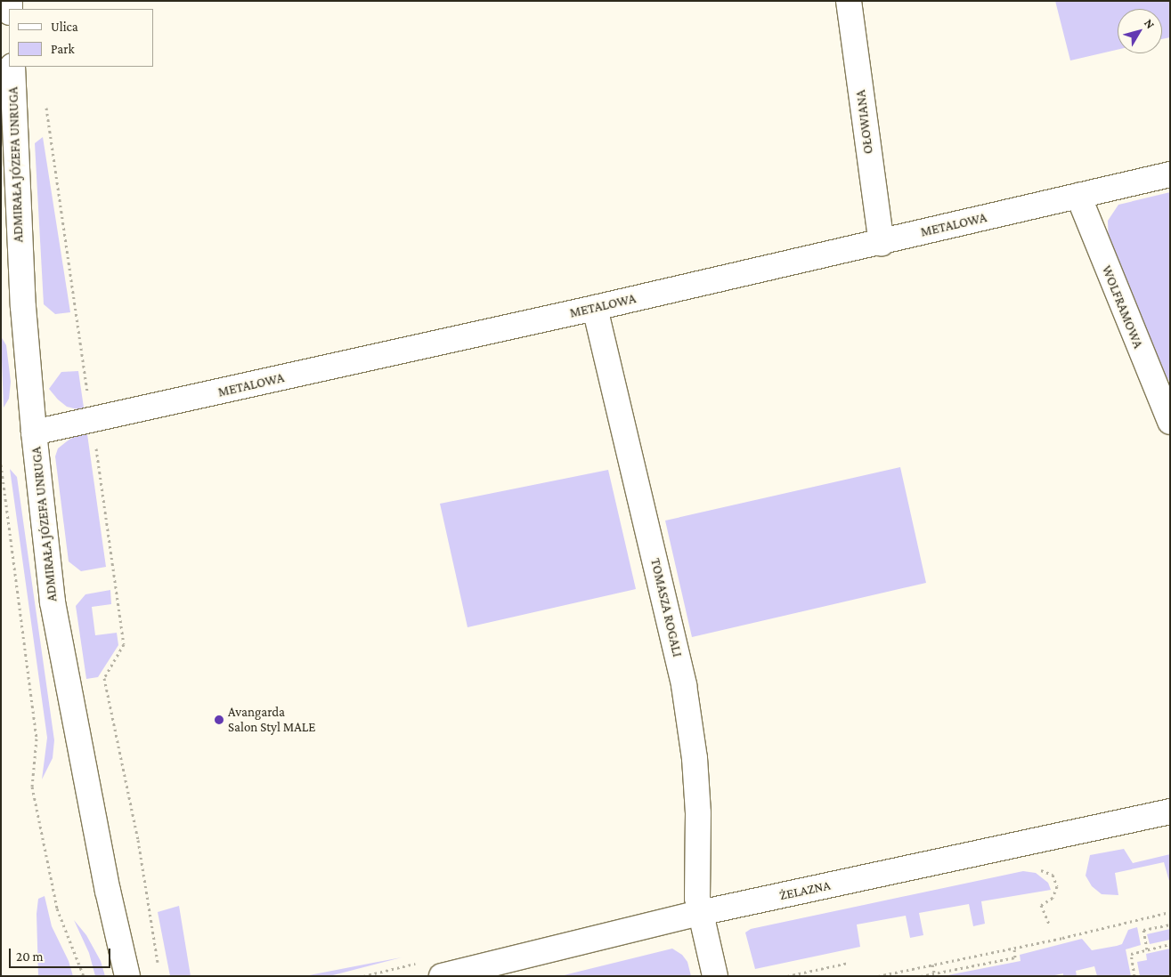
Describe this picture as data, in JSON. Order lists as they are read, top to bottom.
{
  "streets": {
    "street": [
      "OŁOWIANA",
      "ADMIRAŁA JÓZEFA UNRUGA",
      "METALOWA",
      "WOLFRAMOWA",
      "TOMASZA ROGALI",
      "ŻELAZNA"
    ]
  },
  "crossings": [
    ["OŁOWIANA", "METALOWA"],
    ["ADMIRAŁA JÓZEFA UNRUGA", "METALOWA"],
    ["METALOWA", "WOLFRAMOWA"],
    ["METALOWA", "TOMASZA ROGALI"],
    ["TOMASZA ROGALI", "ŻELAZNA"]
  ],
  "places": ["Avangarda Salon Styl MALE"],
  "legend": ["Ulica", "Park"],
  "scale_bar": "20 m",
  "north": "top right"
}
